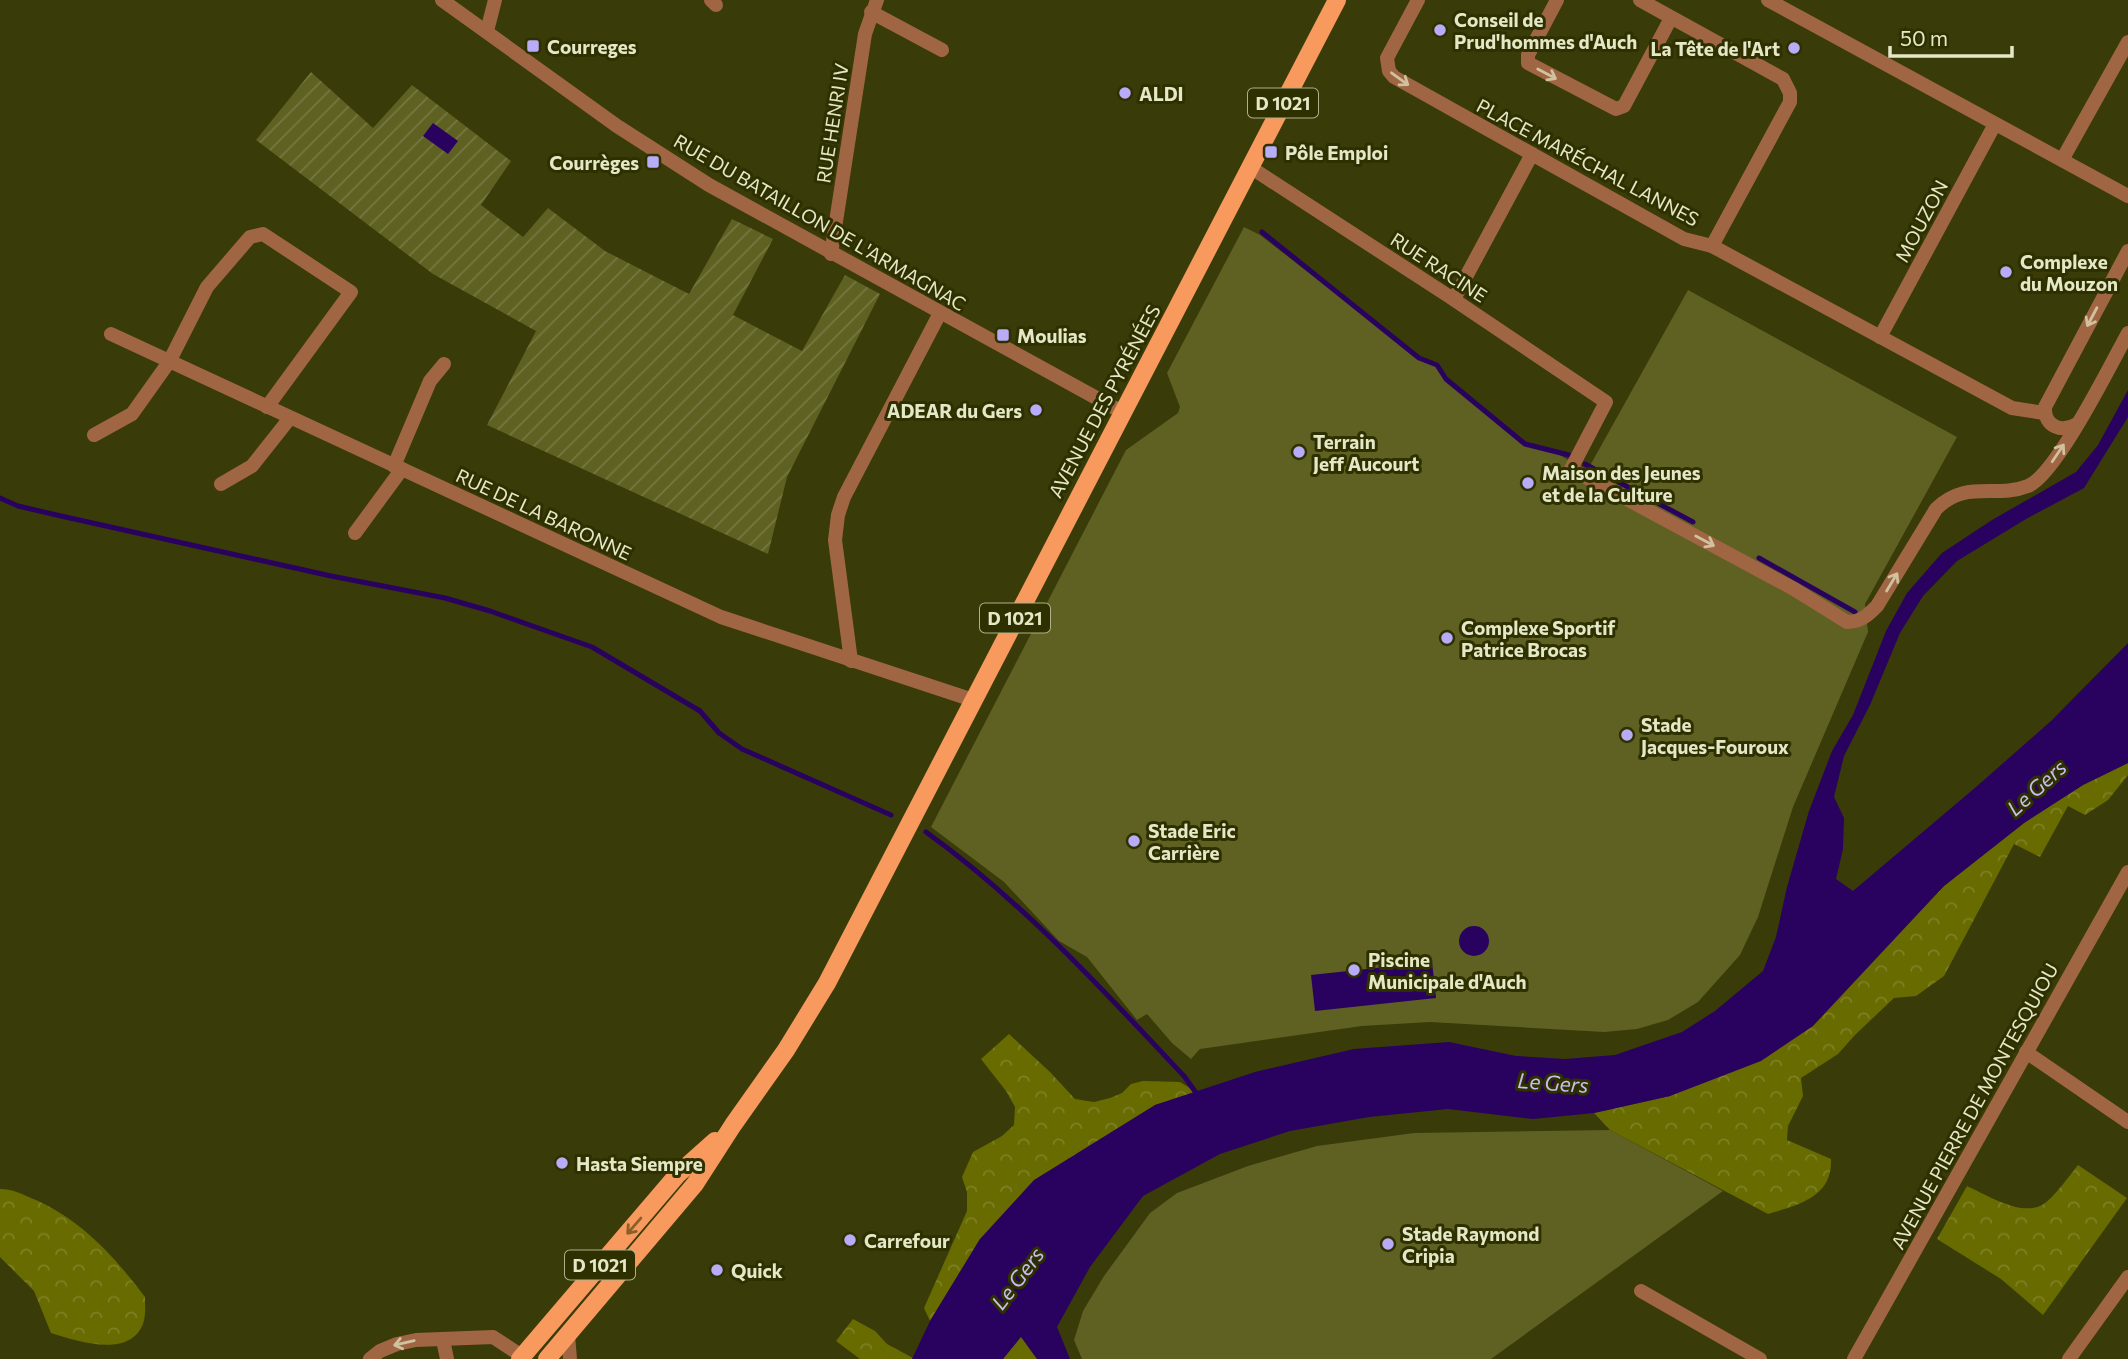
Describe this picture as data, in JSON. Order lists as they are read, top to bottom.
{
  "streets": {
    "main road": ["D 1021", "AVENUE DES PYRÉNÉES"],
    "street": [
      "RUE HENRI IV",
      "PLACE MARÉCHAL LANNES",
      "MOUZON",
      "RUE DU BATAILLON DE L'ARMAGNAC",
      "RUE RACINE",
      "RUE DE LA BARONNE",
      "AVENUE PIERRE DE MONTESQUIOU"
    ]
  },
  "crossings": [
    ["D 1021", "AVENUE DES PYRÉNÉES"],
    ["RUE HENRI IV", "RUE DU BATAILLON DE L'ARMAGNAC"],
    ["RUE DU BATAILLON DE L'ARMAGNAC", "AVENUE DES PYRÉNÉES"],
    ["RUE RACINE", "AVENUE DES PYRÉNÉES"],
    ["AVENUE DES PYRÉNÉES", "RUE DE LA BARONNE"]
  ],
  "water": ["Le Gers"],
  "places": {
    "other": [
      "Conseil de Prud'hommes d'Auch",
      "La Tête de l'Art",
      "ALDI",
      "Complexe du Mouzon",
      "ADEAR du Gers",
      "Terrain Jeff Aucourt",
      "Maison des Jeunes et de la Culture",
      "Complexe Sportif Patrice Brocas",
      "Stade Jacques-Fouroux",
      "Stade Eric Carrière",
      "Piscine Municipale d'Auch",
      "Hasta Siempre",
      "Carrefour",
      "Stade Raymond Cripia",
      "Quick"
    ],
    "transit": [
      "Courreges",
      "Pôle Emploi",
      "Courrèges",
      "Moulias"
    ]
  },
  "scale_bar": "50 m"
}
